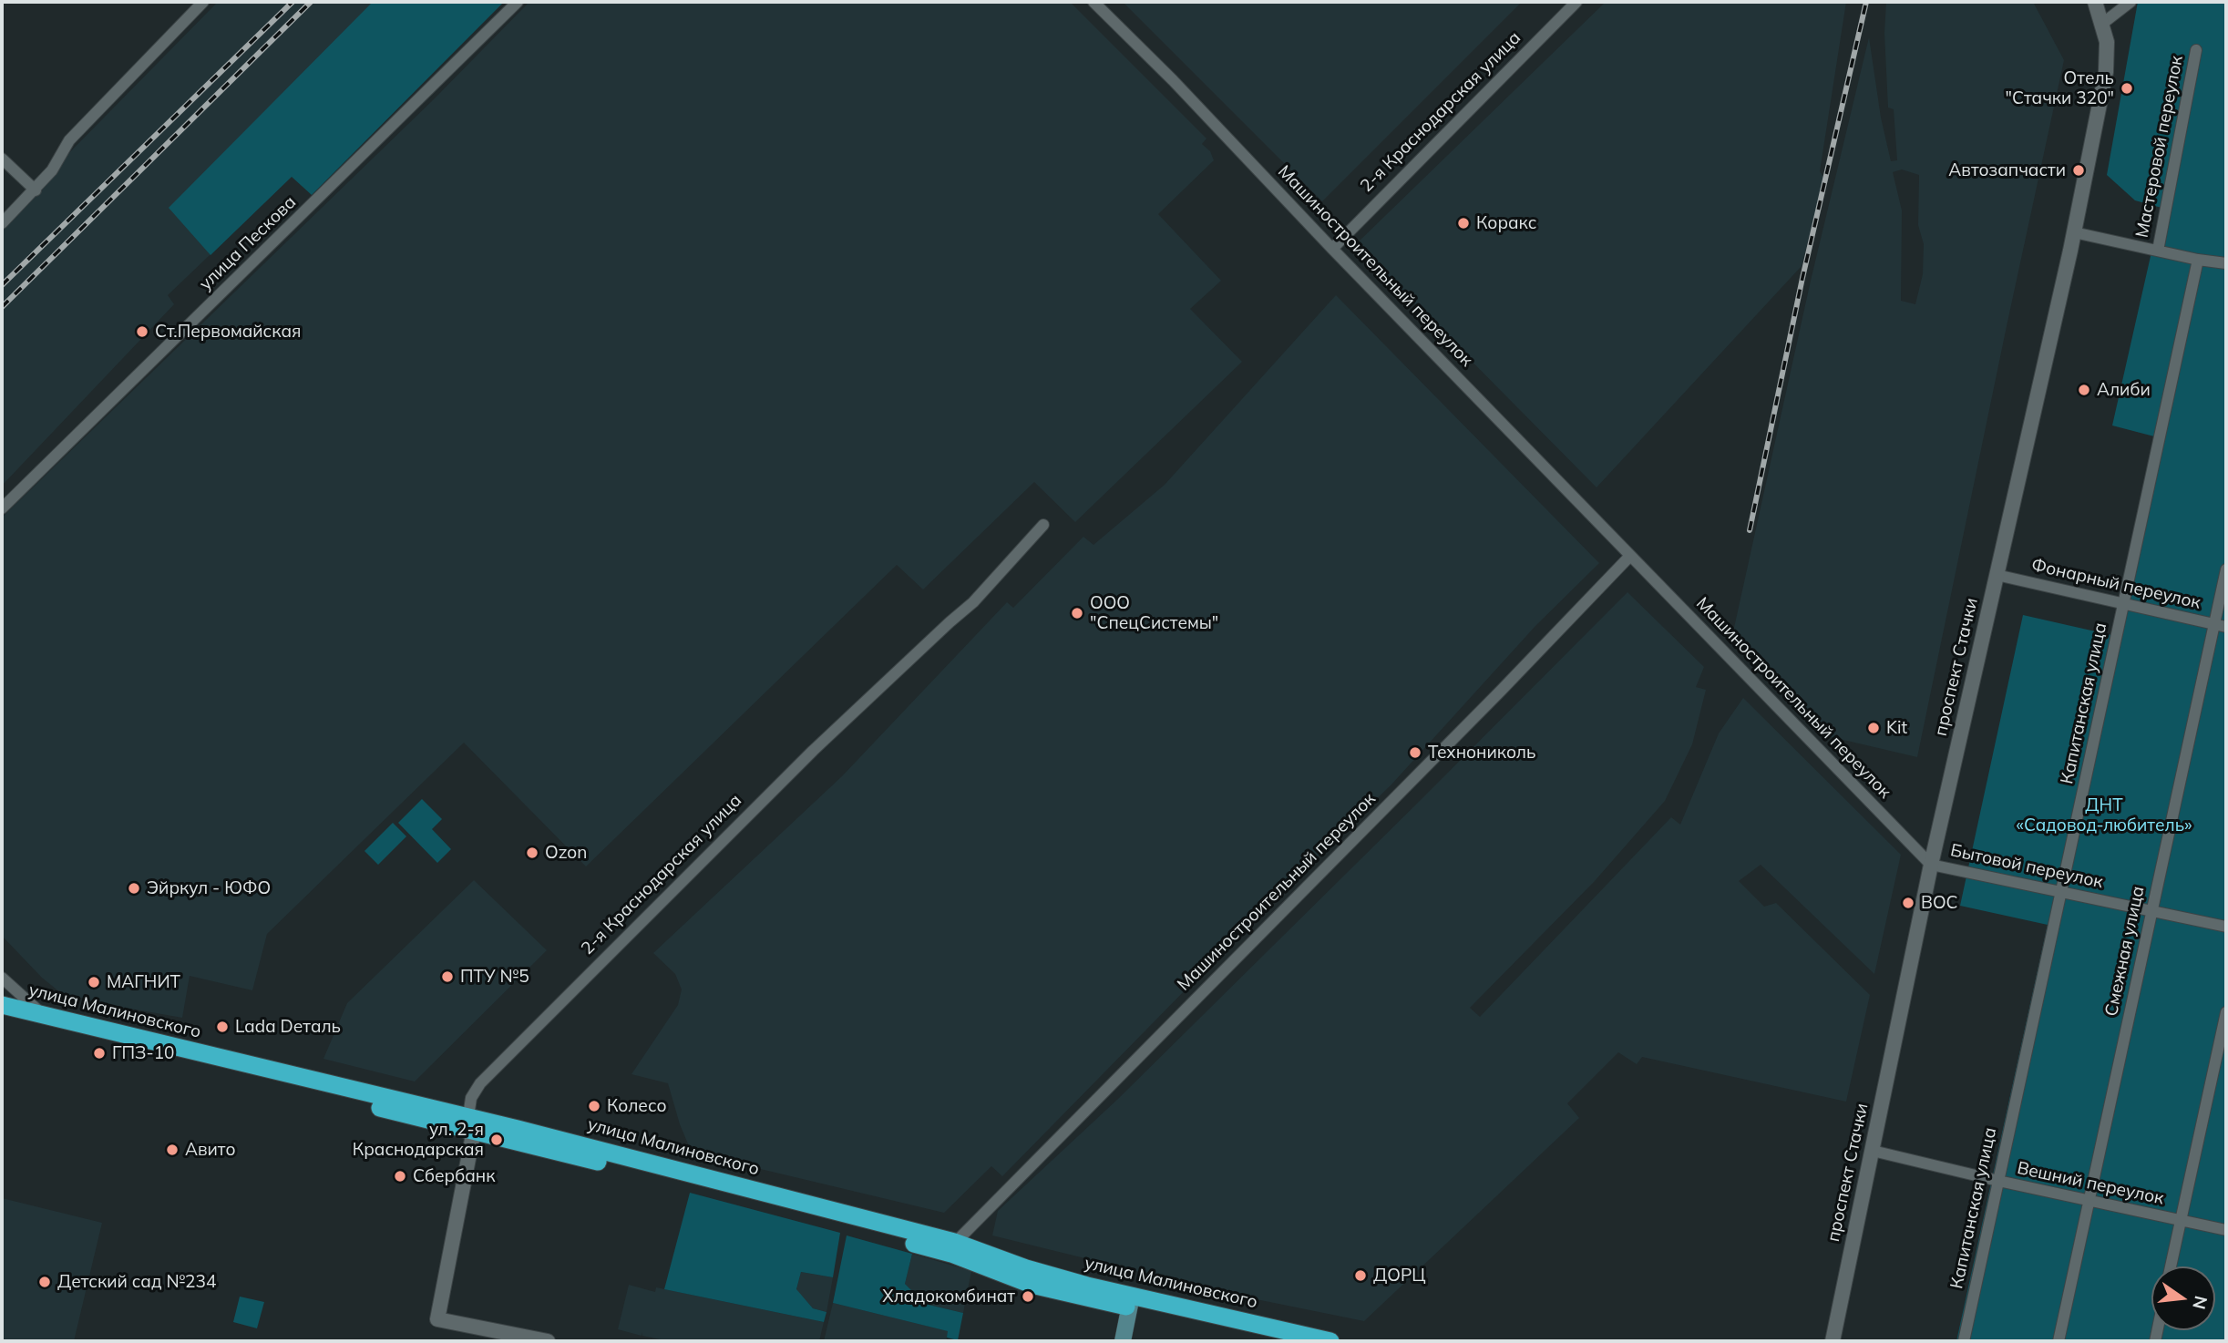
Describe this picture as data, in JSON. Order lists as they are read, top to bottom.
{
  "streets": {
    "highway": ["улица Малиновского"],
    "street": [
      "2-я Краснодарская улица",
      "Мастеровой переулок",
      "улица Пескова",
      "Машиностроительный переулок",
      "Фонарный переулок",
      "проспект Стачки",
      "Капитанская улица",
      "Бытовой переулок",
      "Смежная улица",
      "Вешний переулок"
    ]
  },
  "crossings": [
    ["2-я Краснодарская улица", "Машиностроительный переулок"],
    ["2-я Краснодарская улица", "улица Малиновского"],
    ["Мастеровой переулок", "проспект Стачки"],
    ["Мастеровой переулок", "Капитанская улица"],
    ["Машиностроительный переулок", "проспект Стачки"],
    ["Машиностроительный переулок", "Бытовой переулок"],
    ["Машиностроительный переулок", "улица Малиновского"],
    ["Фонарный переулок", "проспект Стачки"],
    ["Фонарный переулок", "Капитанская улица"],
    ["Фонарный переулок", "Смежная улица"],
    ["проспект Стачки", "Бытовой переулок"],
    ["проспект Стачки", "Вешний переулок"],
    ["Капитанская улица", "Бытовой переулок"],
    ["Капитанская улица", "Вешний переулок"],
    ["Бытовой переулок", "Смежная улица"],
    ["Смежная улица", "Вешний переулок"]
  ],
  "parks": ["ДНТ «Садовод-любитель»"],
  "places": [
    "Отель \"Стачки 320\"",
    "Автозапчасти",
    "Коракс",
    "Ст.Первомайская",
    "Алиби",
    "ООО \"СпецСистемы\"",
    "Kit",
    "Технониколь",
    "Ozon",
    "Эйркул - ЮФО",
    "ВОС",
    "ПТУ №5",
    "МАГНИТ",
    "Lada Dеталь",
    "ГПЗ-10",
    "Колесо",
    "ул. 2-я Краснодарская",
    "Авито",
    "Сбербанк",
    "ДОРЦ",
    "Детский сад №234",
    "Хладокомбинат"
  ],
  "north": "right"
}
